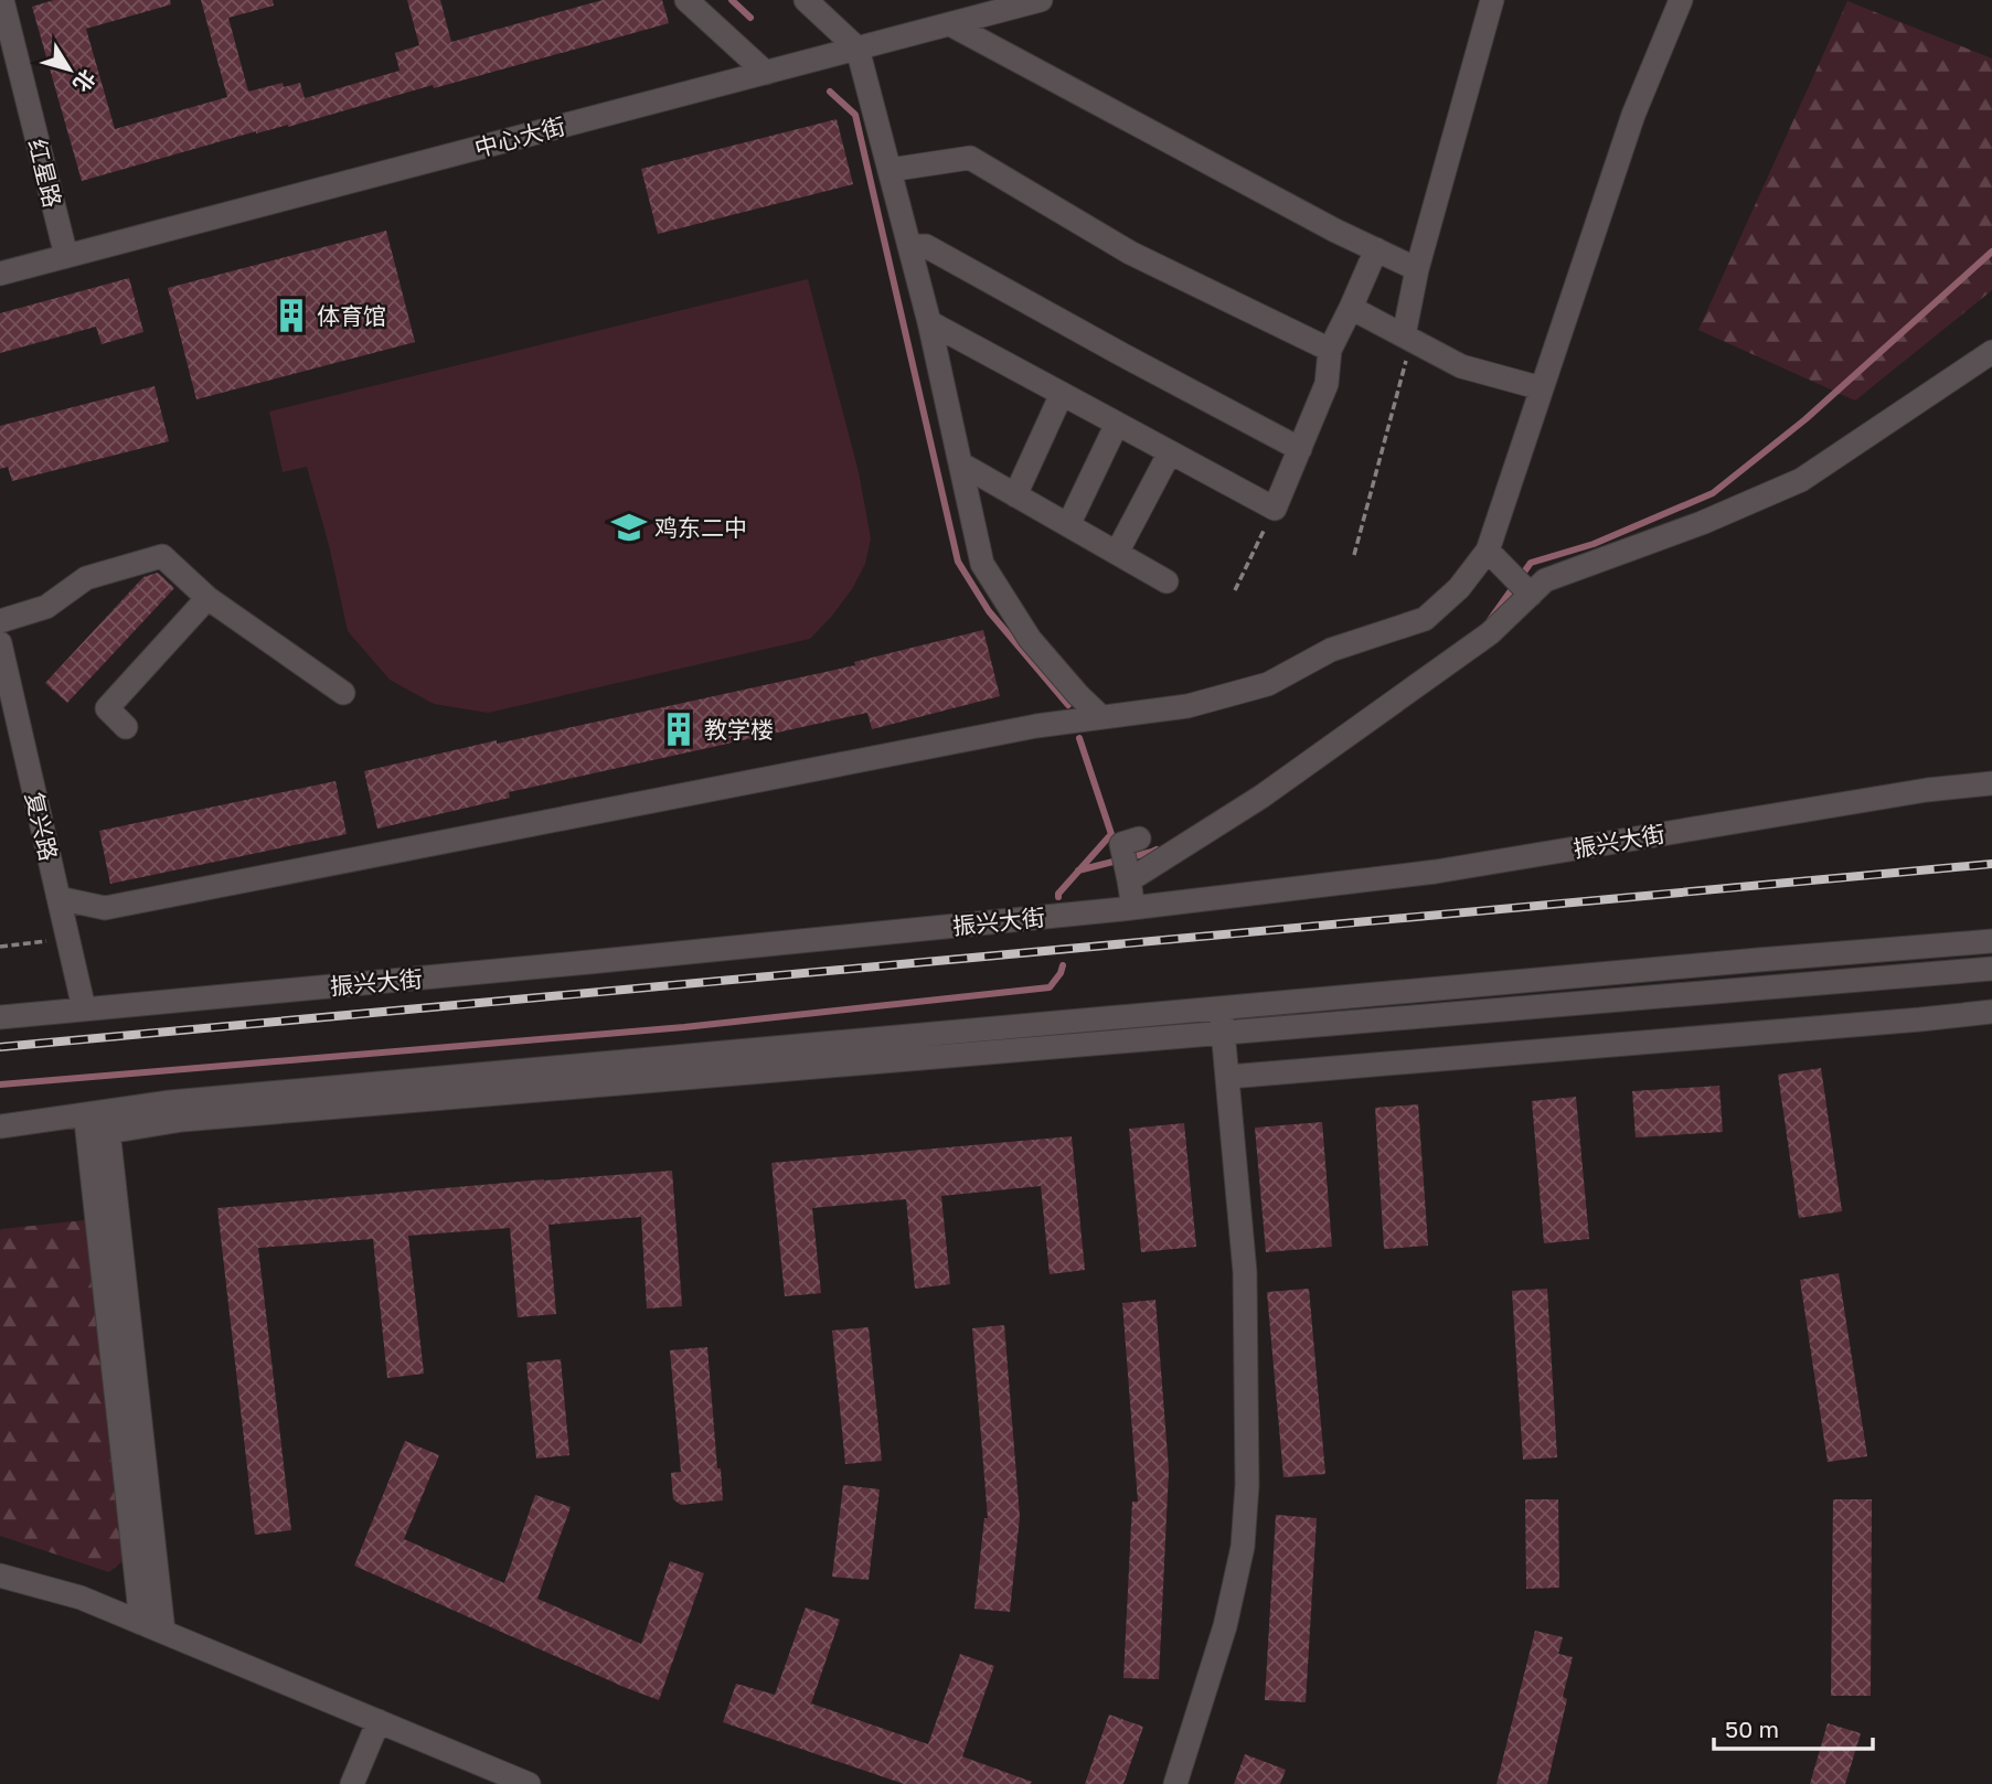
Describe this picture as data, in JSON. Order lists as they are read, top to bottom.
{
  "streets": {
    "street": [
      "中心大街",
      "红星路",
      "复兴路",
      "振兴大街"
    ]
  },
  "crossings": [
    ["中心大街", "红星路"],
    ["复兴路", "振兴大街"]
  ],
  "places": {
    "building": ["体育馆", "教学楼"],
    "school or university": ["鸡东二中"]
  },
  "scale_bar": "50 m",
  "north": "bottom right"
}
